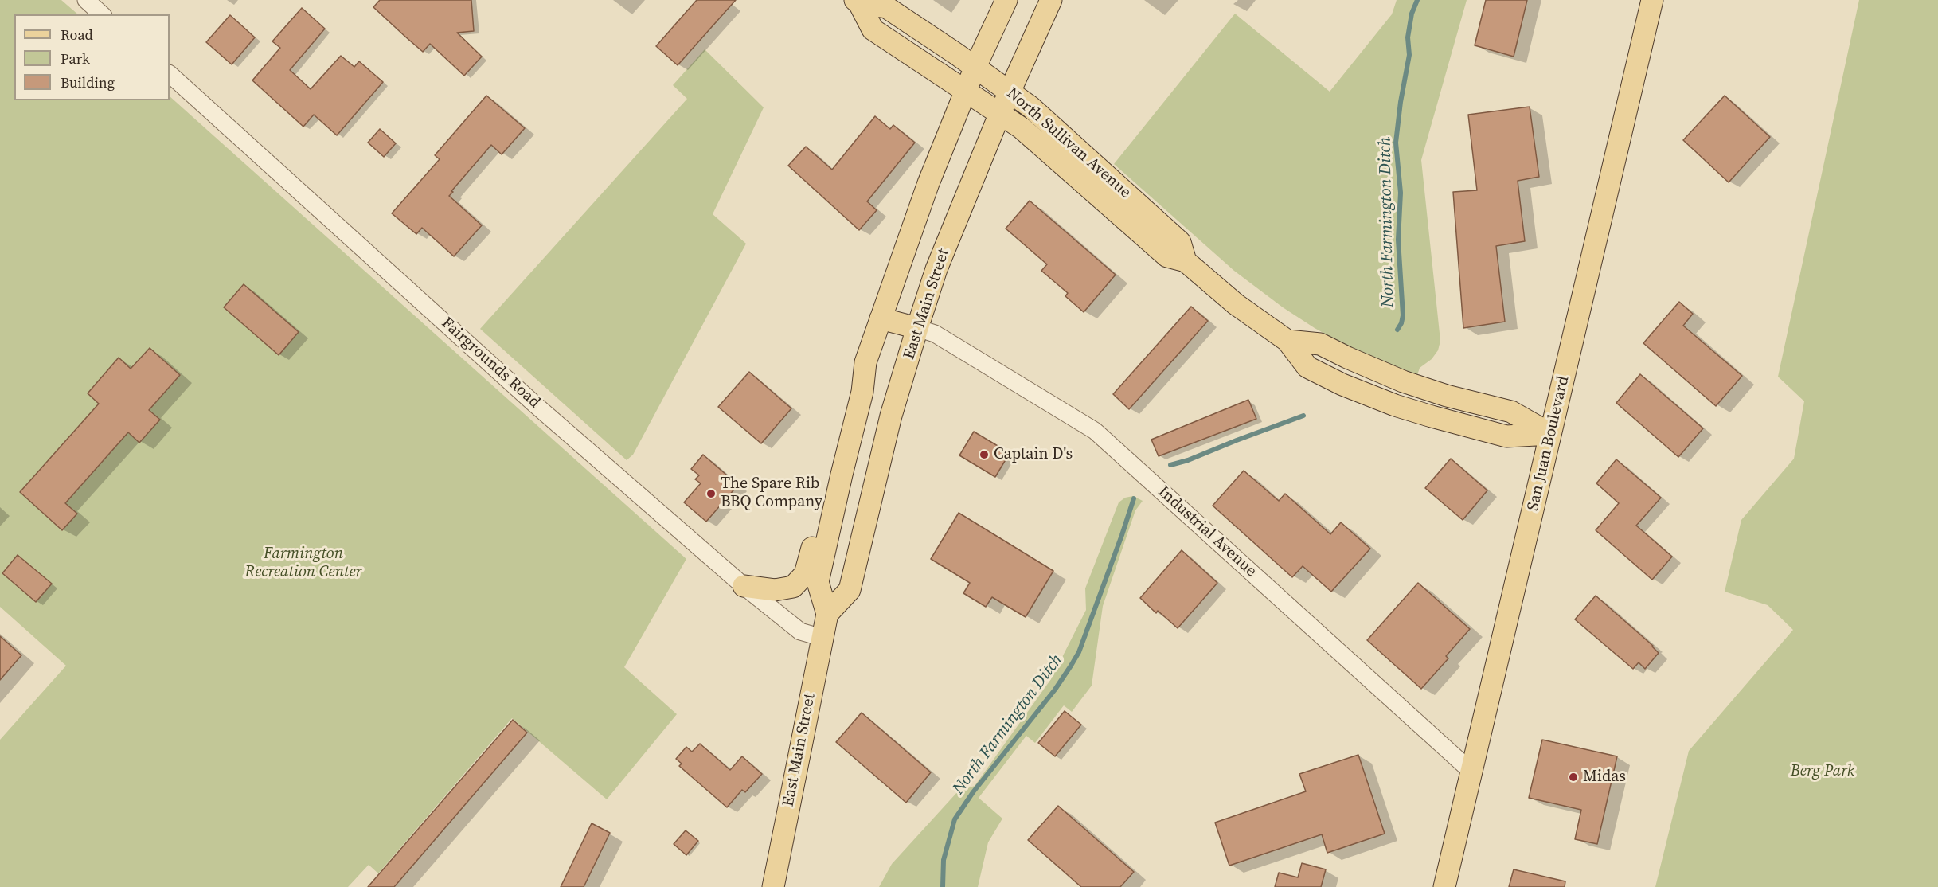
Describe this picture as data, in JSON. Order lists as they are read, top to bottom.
{
  "streets": {
    "main road": ["North Sullivan Avenue", "East Main Street", "San Juan Boulevard"],
    "street": ["Fairgrounds Road", "Industrial Avenue"]
  },
  "crossings": [
    ["North Sullivan Avenue", "East Main Street"],
    ["North Sullivan Avenue", "San Juan Boulevard"],
    ["East Main Street", "Fairgrounds Road"],
    ["East Main Street", "Industrial Avenue"],
    ["San Juan Boulevard", "Industrial Avenue"]
  ],
  "water": ["North Farmington Ditch"],
  "parks": ["Farmington Recreation Center", "Berg Park"],
  "places": ["Captain D's", "The Spare Rib BBQ Company", "Midas"],
  "legend": ["Road", "Park", "Building"]
}
